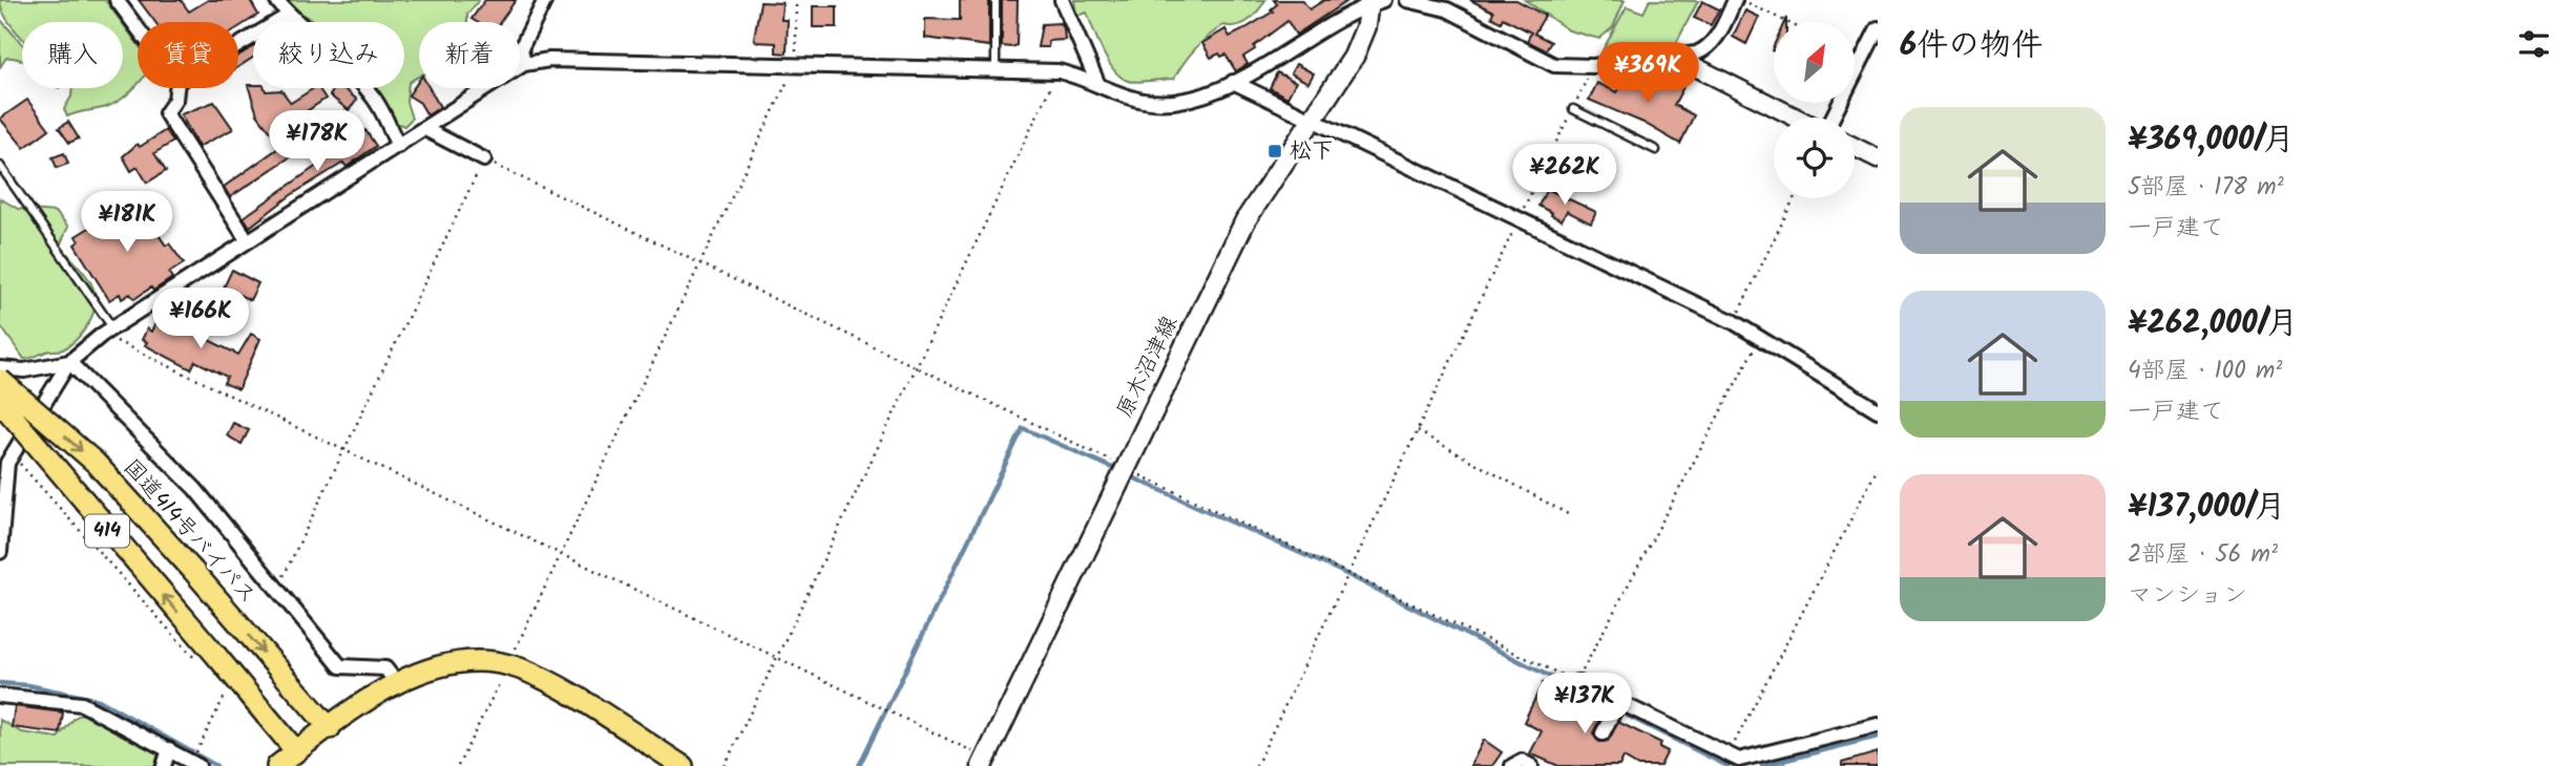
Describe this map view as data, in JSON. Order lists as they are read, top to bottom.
{
  "streets": {
    "highway": ["414", "国道414号バイパス"],
    "main road": ["原木沼津線"]
  },
  "places": {
    "transit": ["松下"]
  },
  "north": "top right",
  "page": {
    "heading": "6件の物件",
    "chip": [
      "購入",
      "賃貸",
      "絞り込み",
      "新着"
    ],
    "price": [
      "¥369K",
      "¥178K",
      "¥262K",
      "¥181K",
      "¥166K",
      "¥137K"
    ],
    "list": [
      {
        "name": "¥369,000/月",
        "note": "5部屋 · 178 m² · 一戸建て"
      },
      {
        "name": "¥262,000/月",
        "note": "4部屋 · 100 m² · 一戸建て"
      },
      {
        "name": "¥137,000/月",
        "note": "2部屋 · 56 m² · マンション"
      }
    ]
  }
}
